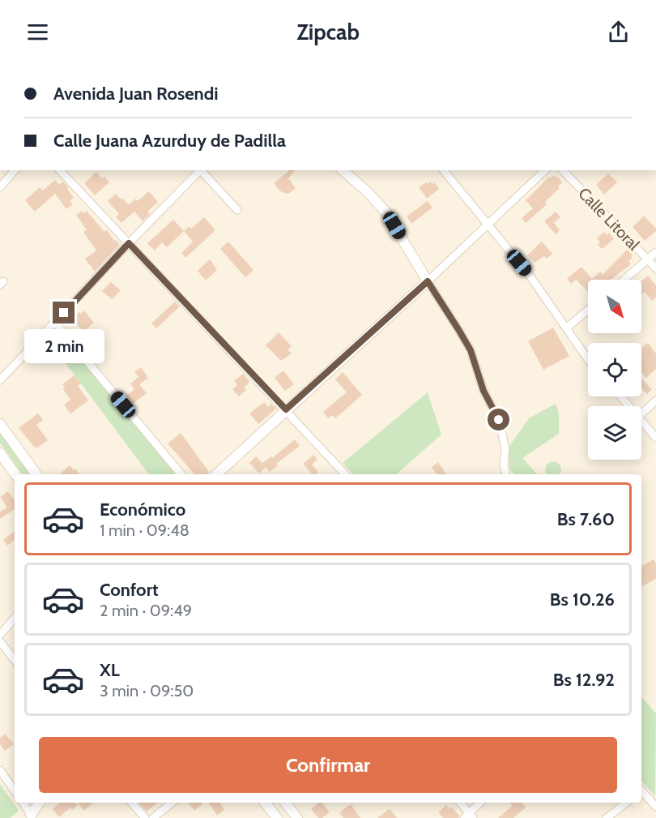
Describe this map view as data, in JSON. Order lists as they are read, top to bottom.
{
  "streets": {
    "street": ["Calle Litoral"]
  },
  "north": "bottom right",
  "page": {
    "header": "Zipcab",
    "banner": ["Avenida Juan Rosendi", "Calle Juana Azurduy de Padilla"],
    "bubble": "2 min",
    "list": [
      {
        "name": "Económico",
        "note": "1 min · 09:48",
        "value": "Bs 7.60"
      },
      {
        "name": "Confort",
        "note": "2 min · 09:49",
        "value": "Bs 10.26"
      },
      {
        "name": "XL",
        "note": "3 min · 09:50",
        "value": "Bs 12.92"
      }
    ],
    "buttons": "Confirmar"
  }
}
